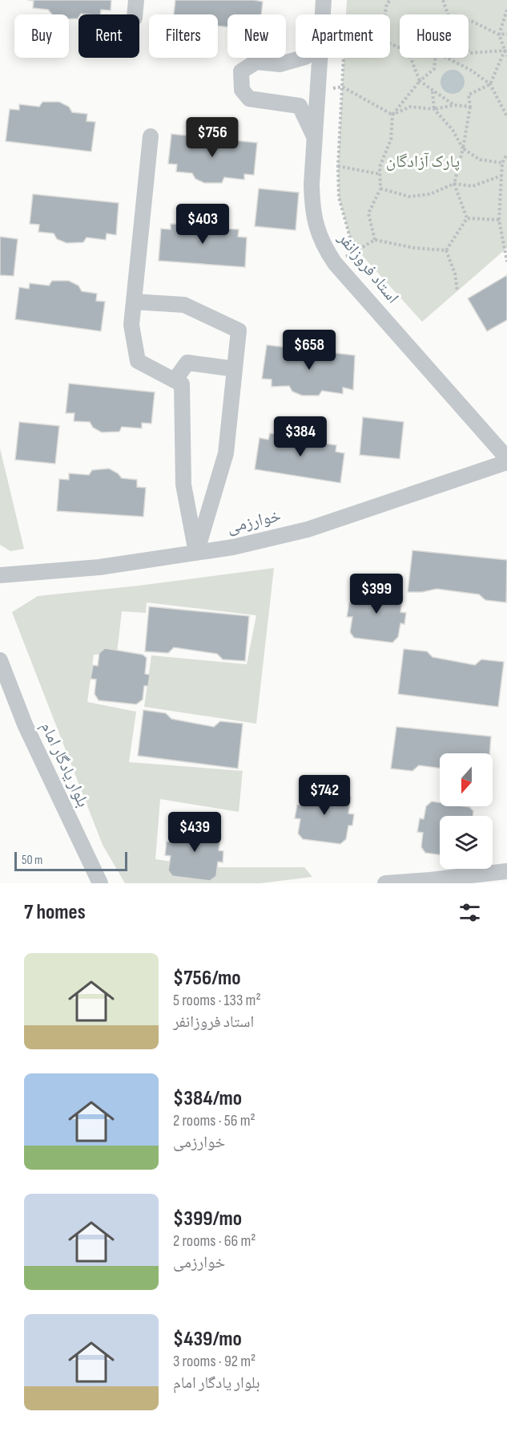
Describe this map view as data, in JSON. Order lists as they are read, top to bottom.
{
  "streets": {
    "street": ["استاد فروزانفر", "خوارزمی", "بلوار یادگار امام"]
  },
  "parks": ["پارک آزادگان"],
  "scale_bar": "50 m",
  "north": "bottom",
  "page": {
    "chip": [
      "Buy",
      "Rent",
      "Filters",
      "New",
      "Apartment",
      "House"
    ],
    "price": [
      "$756",
      "$403",
      "$658",
      "$384",
      "$399",
      "$742",
      "$439"
    ],
    "scale": "50 m",
    "heading": "7 homes",
    "list": [
      {
        "name": "$756/mo",
        "note": "5 rooms · 133 m² · استاد فروزانفر"
      },
      {
        "name": "$384/mo",
        "note": "2 rooms · 56 m² · خوارزمی"
      },
      {
        "name": "$399/mo",
        "note": "2 rooms · 66 m² · خوارزمی"
      },
      {
        "name": "$439/mo",
        "note": "3 rooms · 92 m² · بلوار یادگار امام"
      }
    ]
  }
}
